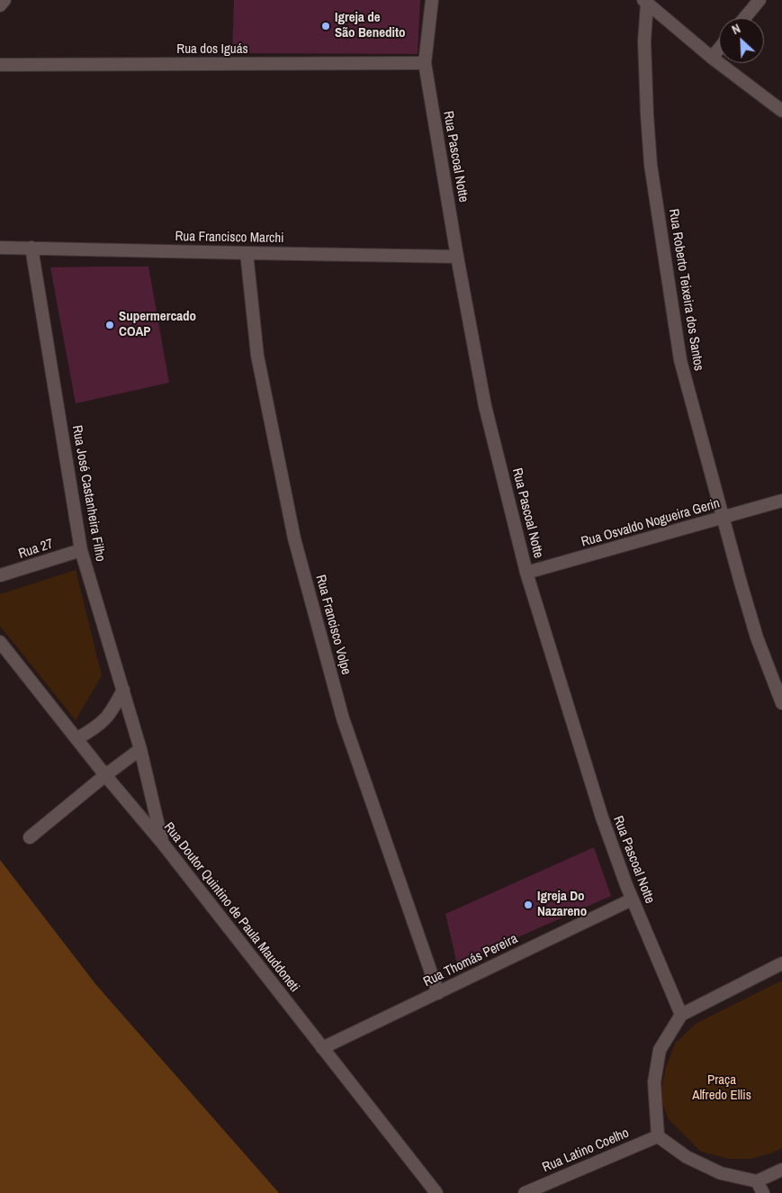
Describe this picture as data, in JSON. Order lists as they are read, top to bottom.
{
  "streets": {
    "street": [
      "Rua dos Iguás",
      "Rua Pascoal Notte",
      "Rua Francisco Marchi",
      "Rua Roberto Teixeira dos Santos",
      "Rua José Castanheira Filho",
      "Rua Osvaldo Nogueira Gerin",
      "Rua 27",
      "Rua Francisco Volpe",
      "Rua Doutor Quintino de Paula Mauddoneti",
      "Rua Thomás Pereira",
      "Rua Latino Coelho"
    ]
  },
  "crossings": [
    ["Rua dos Iguás", "Rua Pascoal Notte"],
    ["Rua Pascoal Notte", "Rua Francisco Marchi"],
    ["Rua Pascoal Notte", "Rua Osvaldo Nogueira Gerin"],
    ["Rua Pascoal Notte", "Rua Thomás Pereira"],
    ["Rua Francisco Marchi", "Rua José Castanheira Filho"],
    ["Rua Francisco Marchi", "Rua Francisco Volpe"],
    ["Rua Roberto Teixeira dos Santos", "Rua Osvaldo Nogueira Gerin"],
    ["Rua José Castanheira Filho", "Rua 27"],
    ["Rua José Castanheira Filho", "Rua Doutor Quintino de Paula Mauddoneti"],
    ["Rua Francisco Volpe", "Rua Thomás Pereira"],
    ["Rua Doutor Quintino de Paula Mauddoneti", "Rua Thomás Pereira"]
  ],
  "parks": ["Praça Alfredo Ellis"],
  "places": ["Igreja de São Benedito", "Supermercado COAP", "Igreja Do Nazareno"],
  "north": "top left"
}
